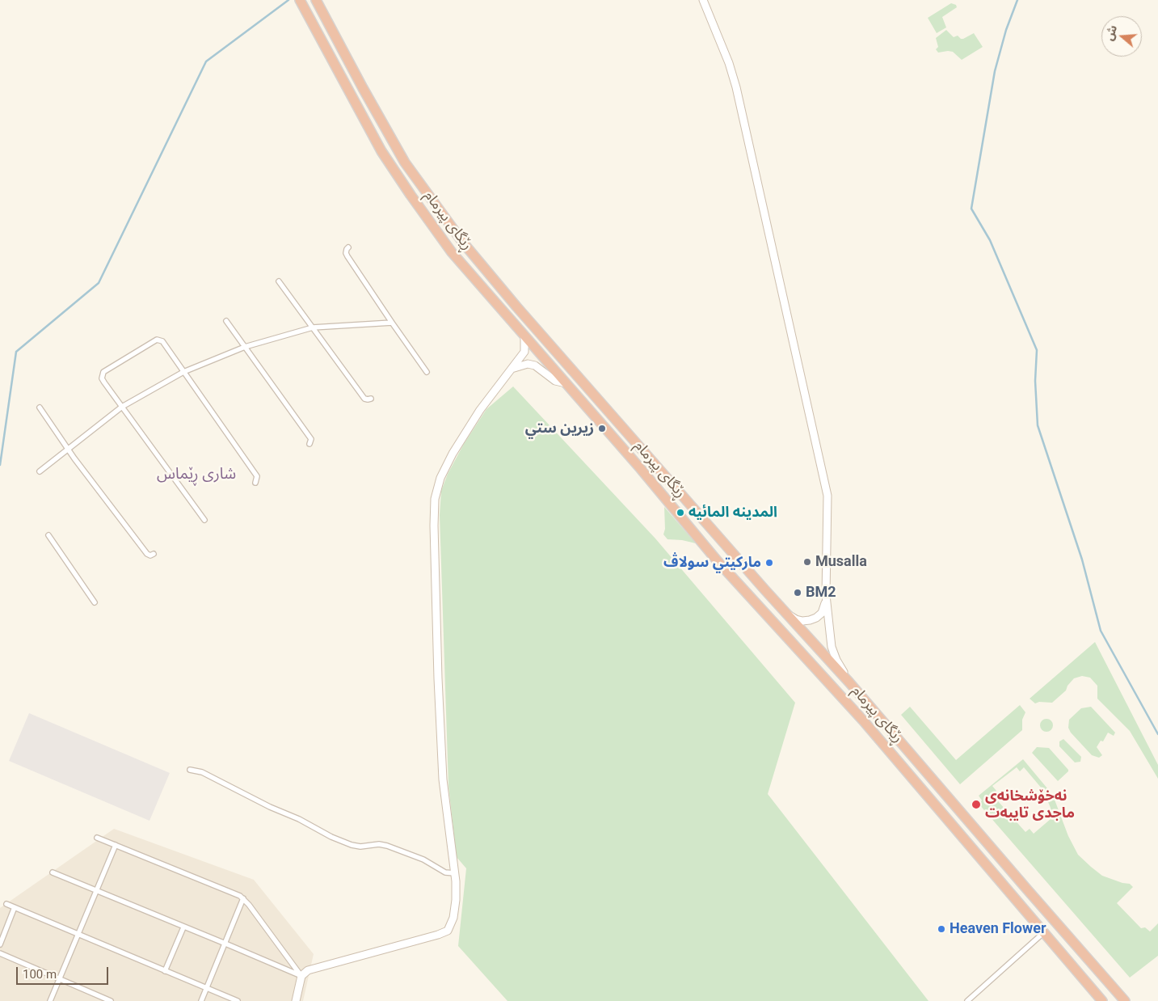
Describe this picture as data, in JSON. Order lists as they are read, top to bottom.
{
  "streets": {
    "highway": ["ڕێگای پیرمام"]
  },
  "districts": ["شاری ڕێماس"],
  "places": [
    "زيرين ستي",
    "المدينه المائيه",
    "Musalla",
    "ماركيتي سولاڤ",
    "BM2",
    "نەخۆشخانەی ماجدی تایبەت",
    "Heaven Flower"
  ],
  "scale_bar": "100 m",
  "north": "left"
}
